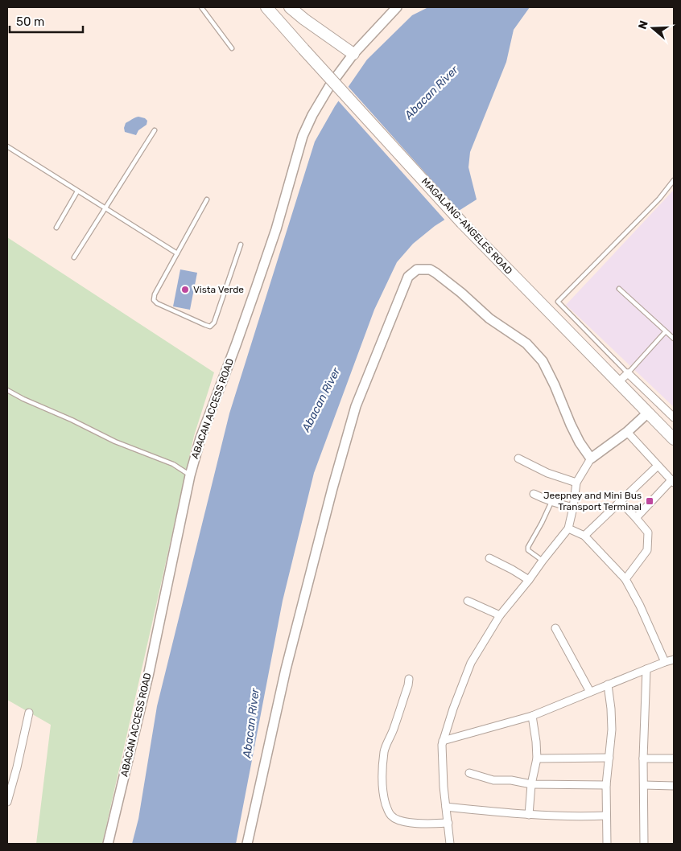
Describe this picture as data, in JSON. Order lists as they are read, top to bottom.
{
  "streets": {
    "main road": ["MAGALANG-ANGELES ROAD"],
    "street": ["ABACAN ACCESS ROAD"]
  },
  "water": ["Abacan River"],
  "places": {
    "other": ["Vista Verde"],
    "transit": ["Jeepney and Mini Bus Transport Terminal"]
  },
  "scale_bar": "50 m",
  "north": "left"
}
